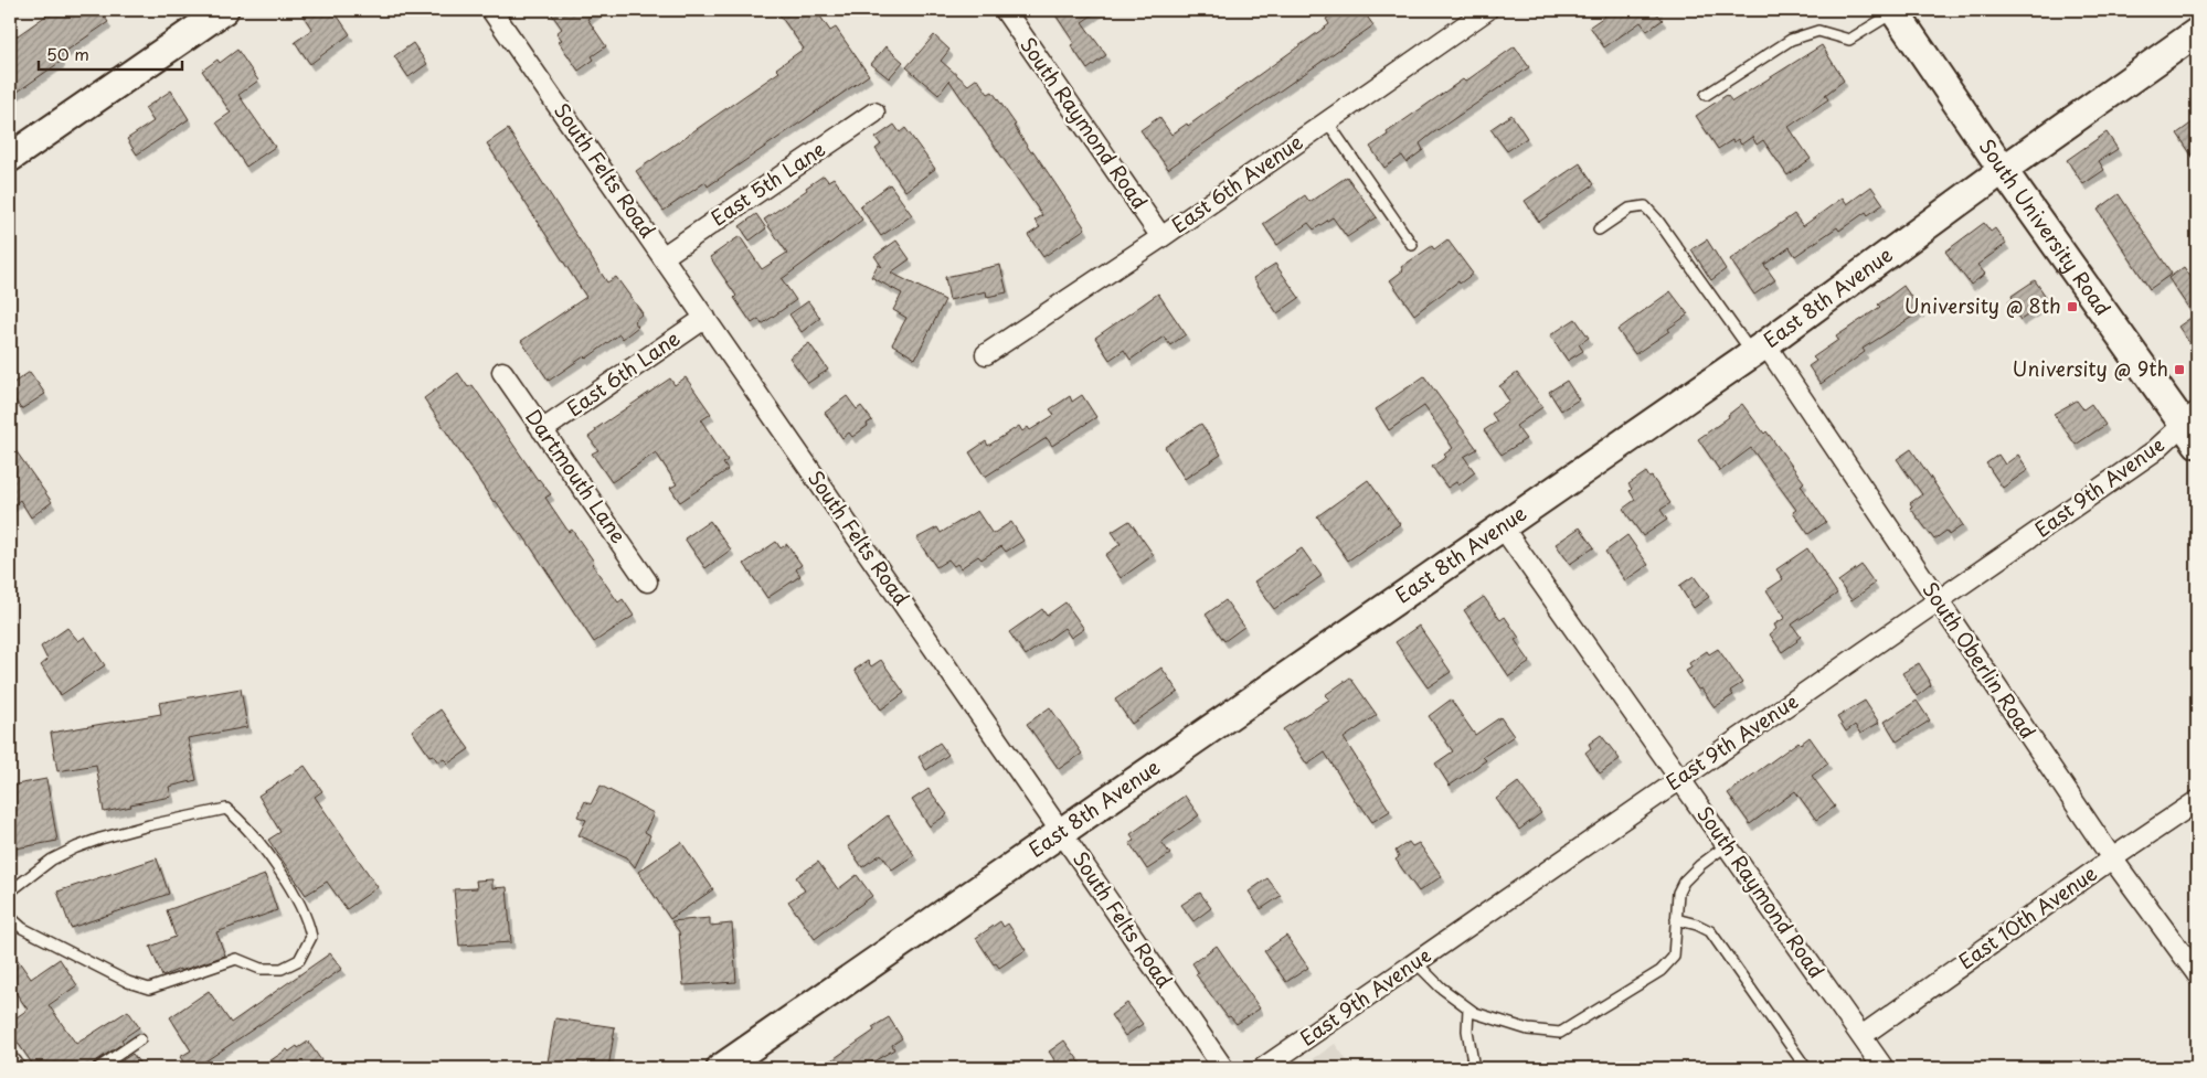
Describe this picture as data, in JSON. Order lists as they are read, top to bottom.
{
  "streets": {
    "street": [
      "South Raymond Road",
      "South Felts Road",
      "East 5th Lane",
      "East 6th Avenue",
      "South University Road",
      "East 8th Avenue",
      "East 6th Lane",
      "Dartmouth Lane",
      "East 9th Avenue",
      "South Oberlin Road",
      "East 10th Avenue"
    ]
  },
  "crossings": [
    ["South Raymond Road", "East 6th Avenue"],
    ["South Raymond Road", "East 8th Avenue"],
    ["South Raymond Road", "East 9th Avenue"],
    ["South Raymond Road", "East 10th Avenue"],
    ["South Felts Road", "East 5th Lane"],
    ["South Felts Road", "East 8th Avenue"],
    ["South Felts Road", "East 6th Lane"],
    ["South University Road", "East 8th Avenue"],
    ["South University Road", "East 9th Avenue"],
    ["East 8th Avenue", "South Oberlin Road"],
    ["East 6th Lane", "Dartmouth Lane"],
    ["East 9th Avenue", "South Oberlin Road"],
    ["South Oberlin Road", "East 10th Avenue"]
  ],
  "places": {
    "transit": ["University @ 8th", "University @ 9th"]
  },
  "scale_bar": "50 m"
}
